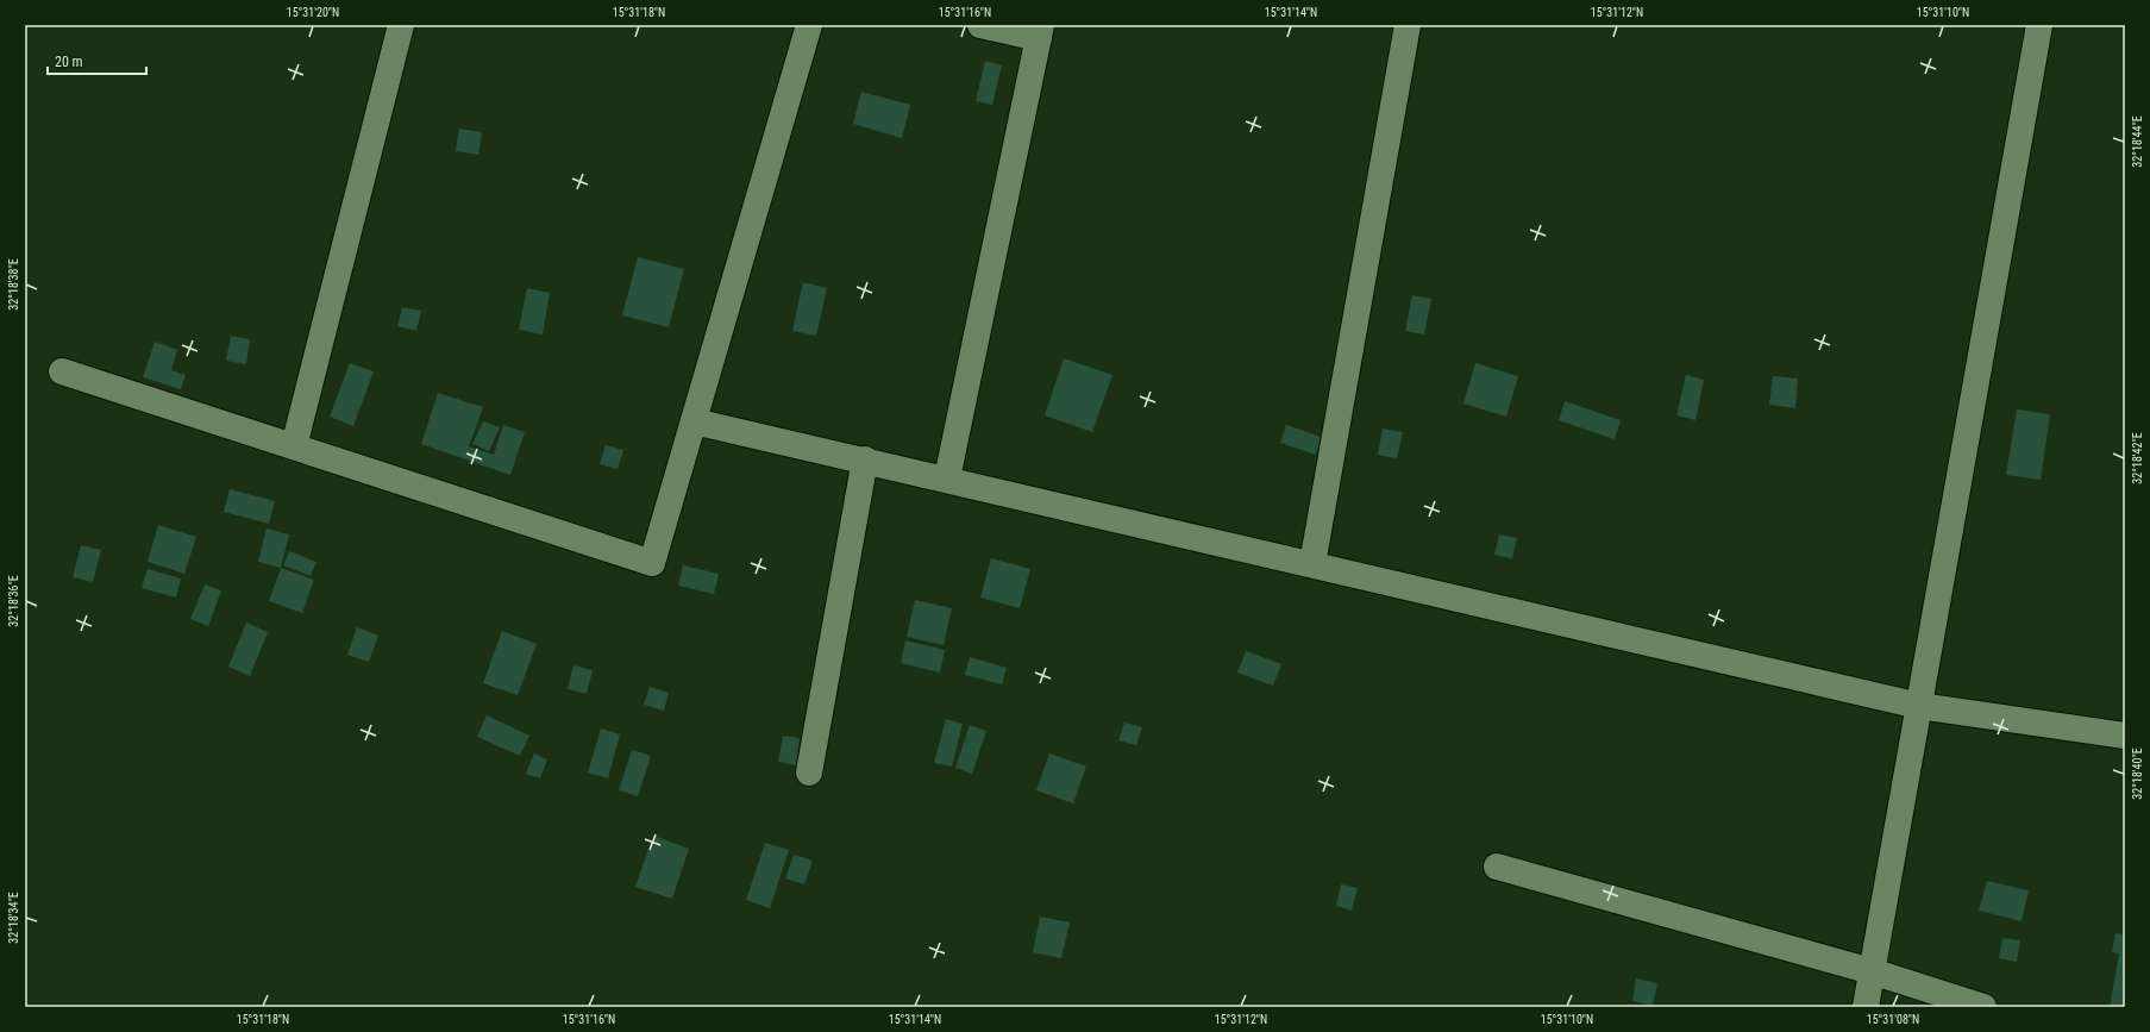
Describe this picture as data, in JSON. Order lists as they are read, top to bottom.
{
  "scale_bar": "20 m",
  "coordinates": [
    "15°31'20\"N",
    "15°31'18\"N",
    "15°31'16\"N",
    "15°31'14\"N",
    "15°31'12\"N",
    "15°31'10\"N",
    "32°18'44\"E",
    "32°18'38\"E",
    "32°18'42\"E",
    "32°18'36\"E",
    "32°18'40\"E",
    "32°18'34\"E",
    "15°31'08\"N"
  ]
}
